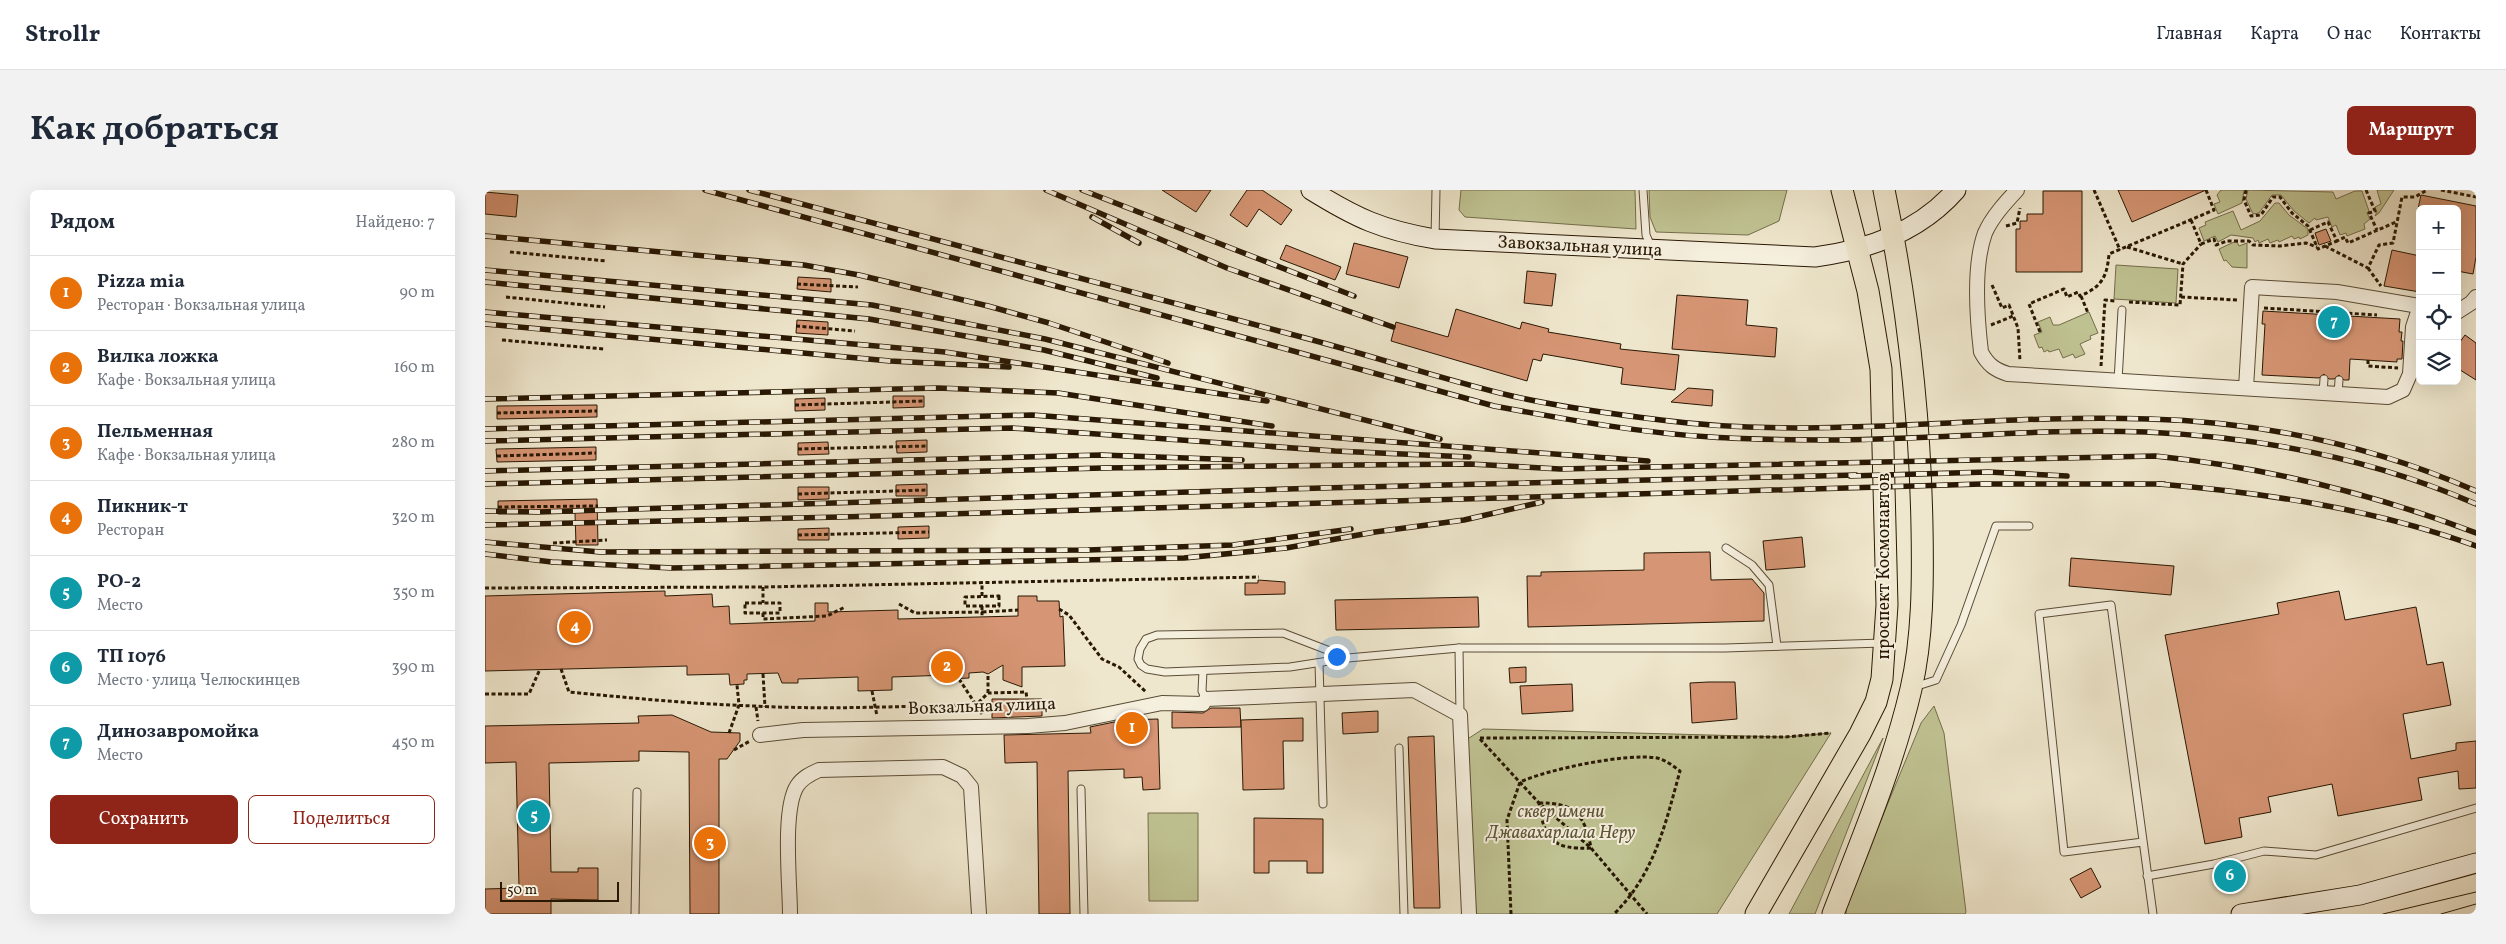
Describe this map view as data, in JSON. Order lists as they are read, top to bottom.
{
  "streets": {
    "main road": ["Завокзальная улица", "проспект Космонавтов"],
    "street": ["Вокзальная улица"]
  },
  "crossings": [
    ["Завокзальная улица", "проспект Космонавтов"]
  ],
  "parks": ["сквер имени Джавахарлала Неру"],
  "scale_bar": "50 m",
  "page": {
    "header": "Strollr",
    "nav": [
      "Главная",
      "Карта",
      "О нас",
      "Контакты"
    ],
    "title": "Как добраться",
    "buttons": [
      "Маршрут",
      ["Сохранить", "Поделиться"]
    ],
    "heading": ["Рядом", "Найдено: 7"],
    "map_buttons": ["+", "−"],
    "list": [
      {
        "mark": "1",
        "name": "Pizza mia",
        "note": "Ресторан · Вокзальная улица",
        "value": "90 m"
      },
      {
        "mark": "2",
        "name": "Вилка ложка",
        "note": "Кафе · Вокзальная улица",
        "value": "160 m"
      },
      {
        "mark": "3",
        "name": "Пельменная",
        "note": "Кафе · Вокзальная улица",
        "value": "280 m"
      },
      {
        "mark": "4",
        "name": "Пикник-т",
        "note": "Ресторан",
        "value": "320 m"
      },
      {
        "mark": "5",
        "name": "РО-2",
        "note": "Место",
        "value": "350 m"
      },
      {
        "mark": "6",
        "name": "ТП 1076",
        "note": "Место · улица Челюскинцев",
        "value": "390 m"
      },
      {
        "mark": "7",
        "name": "Динозавромойка",
        "note": "Место",
        "value": "450 m"
      }
    ],
    "pins": [
      "7",
      "4",
      "2",
      "1",
      "5",
      "3",
      "6"
    ],
    "scale": "50 m"
  }
}
